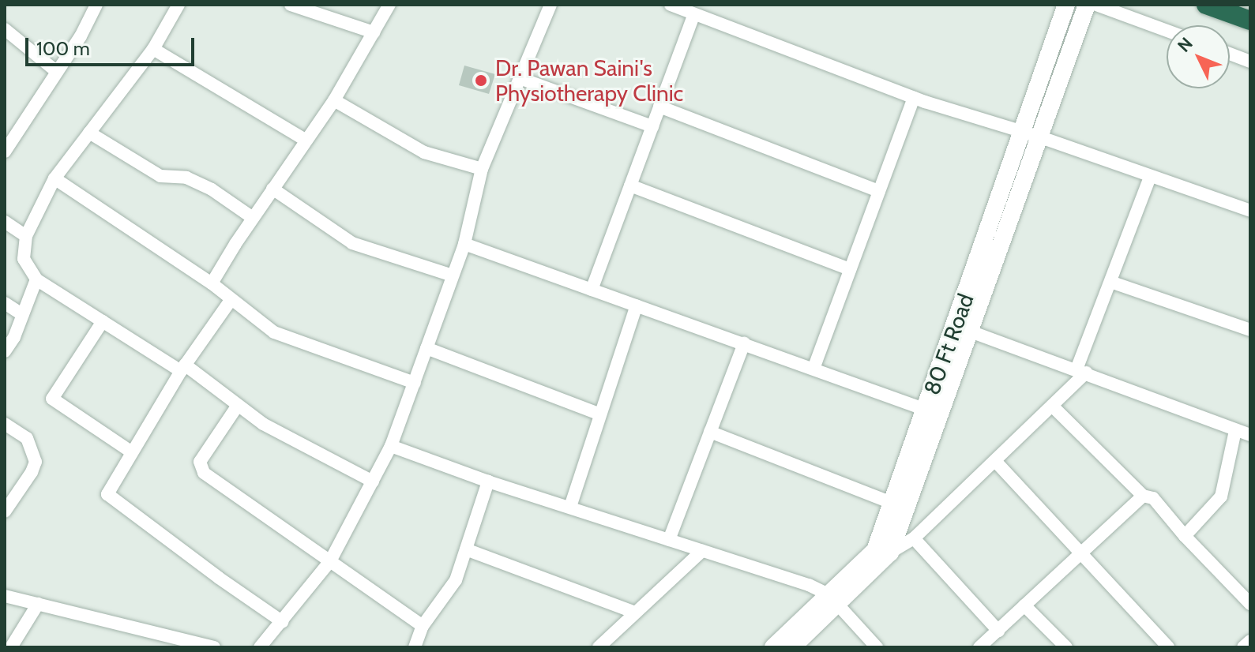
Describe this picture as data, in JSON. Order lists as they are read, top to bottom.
{
  "streets": {
    "main road": ["80 Ft Road"]
  },
  "places": ["Dr. Pawan Saini's Physiotherapy Clinic"],
  "scale_bar": "100 m",
  "north": "top left"
}
